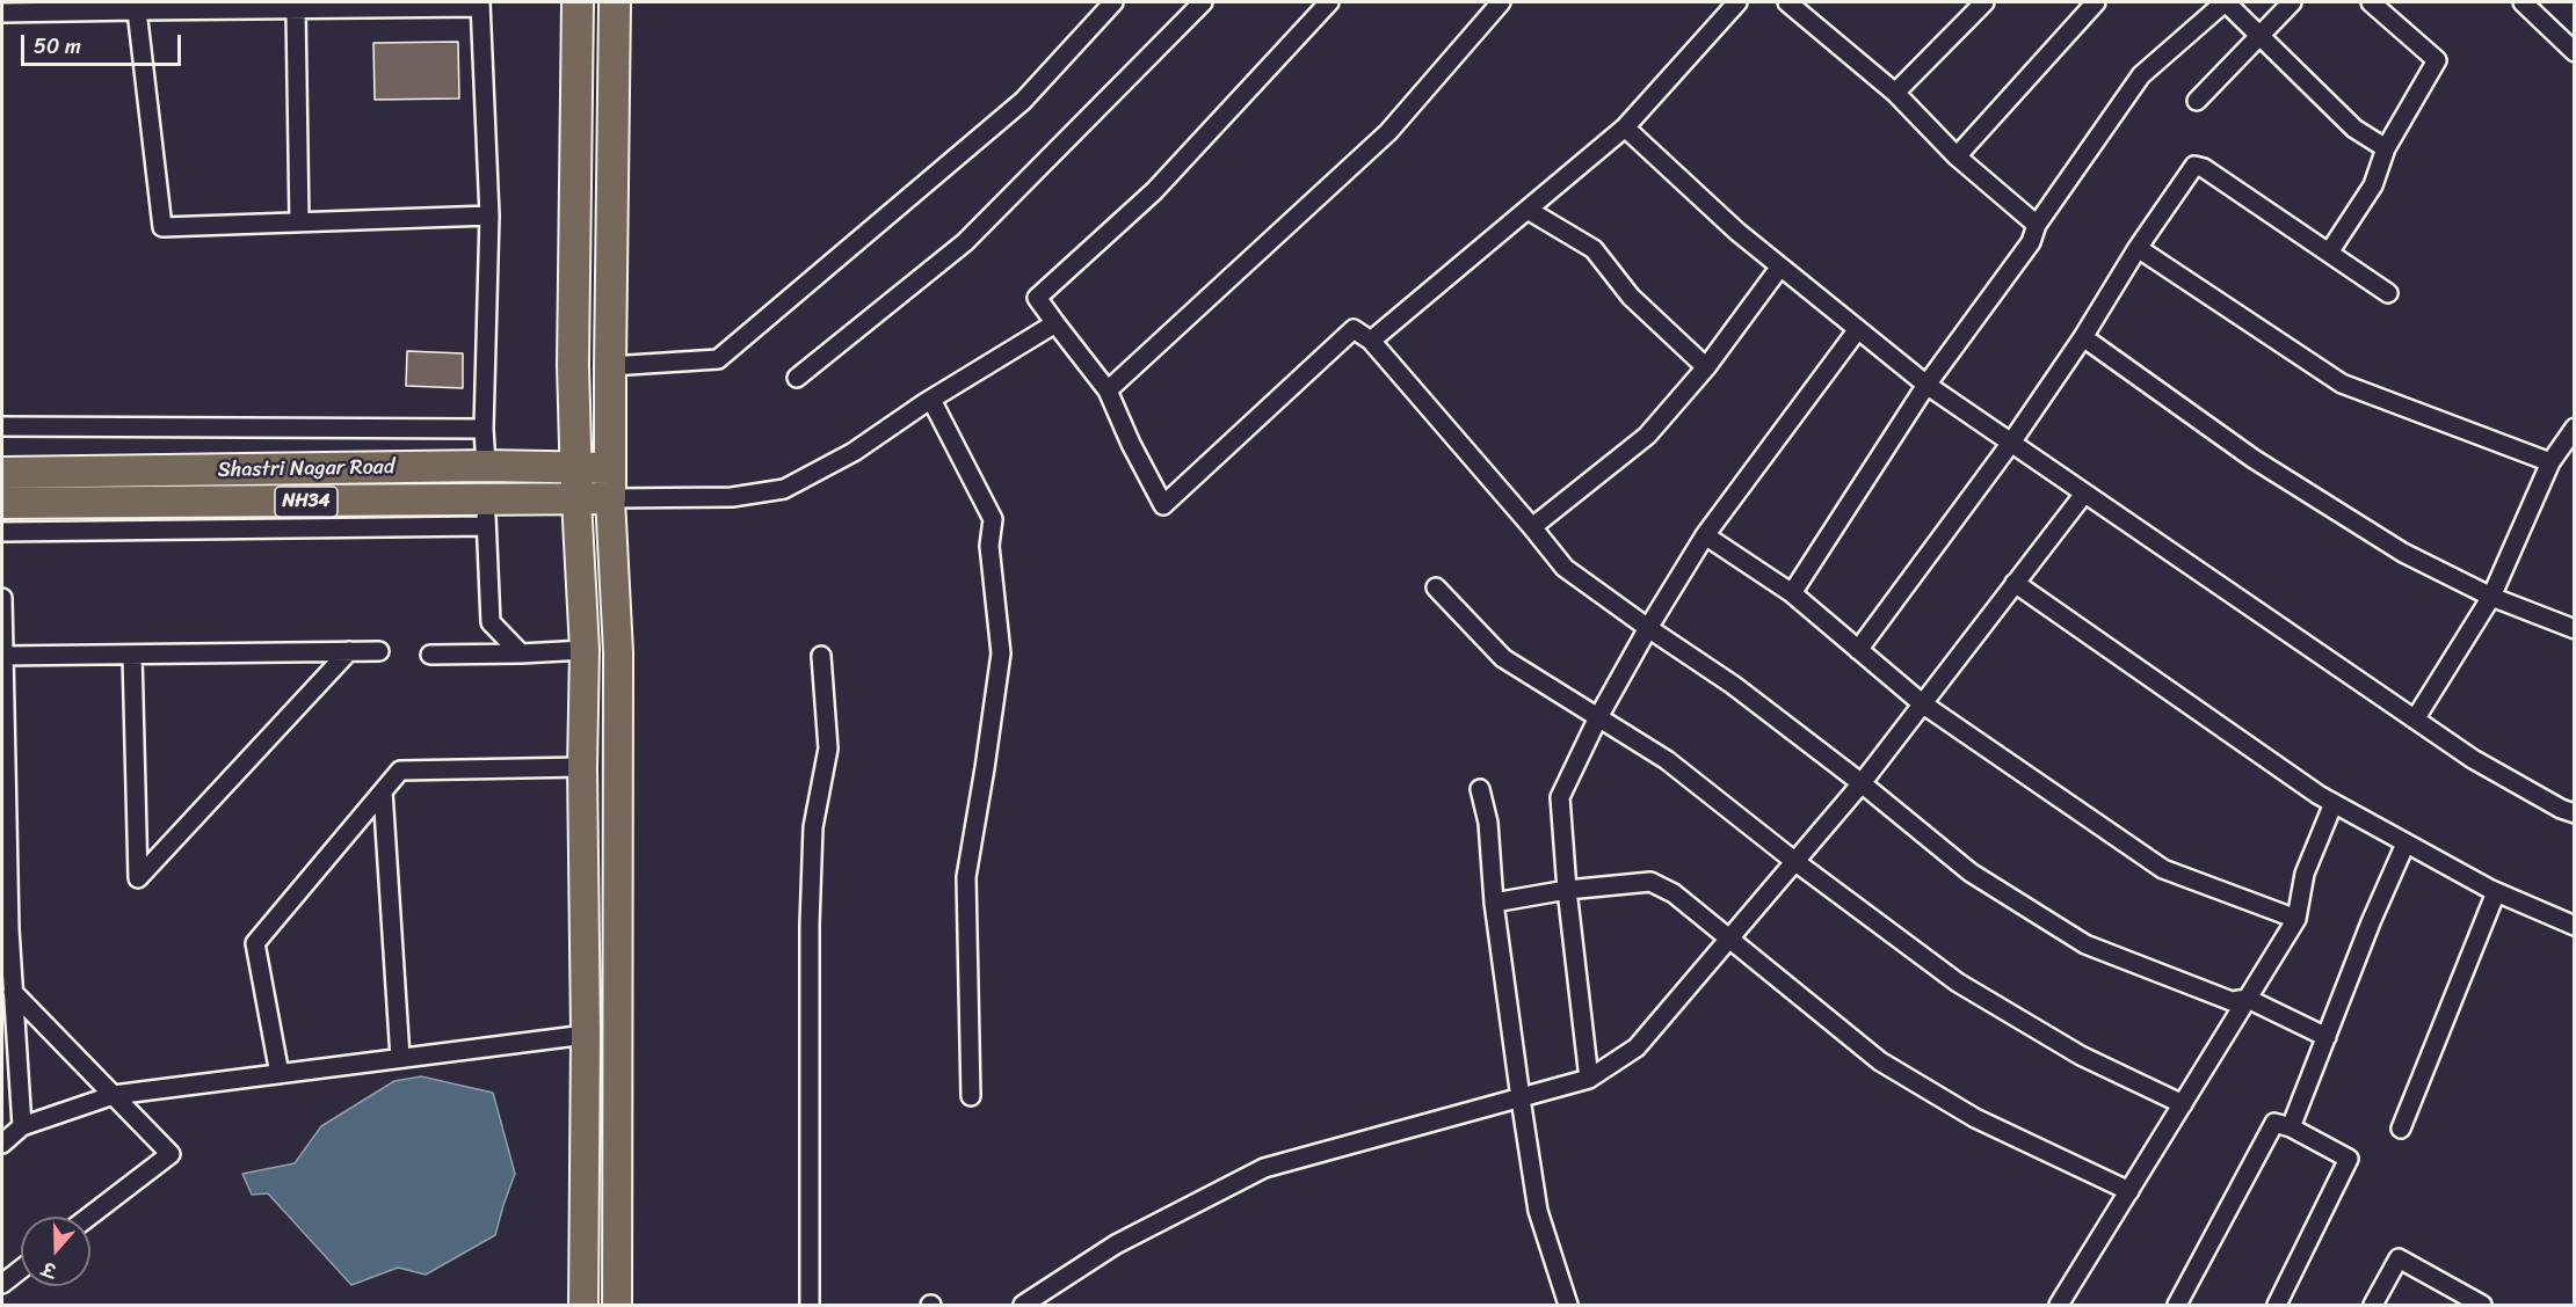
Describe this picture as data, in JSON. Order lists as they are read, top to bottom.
{
  "streets": {
    "highway": ["Shastri Nagar Road", "NH34"]
  },
  "scale_bar": "50 m",
  "north": "bottom"
}
